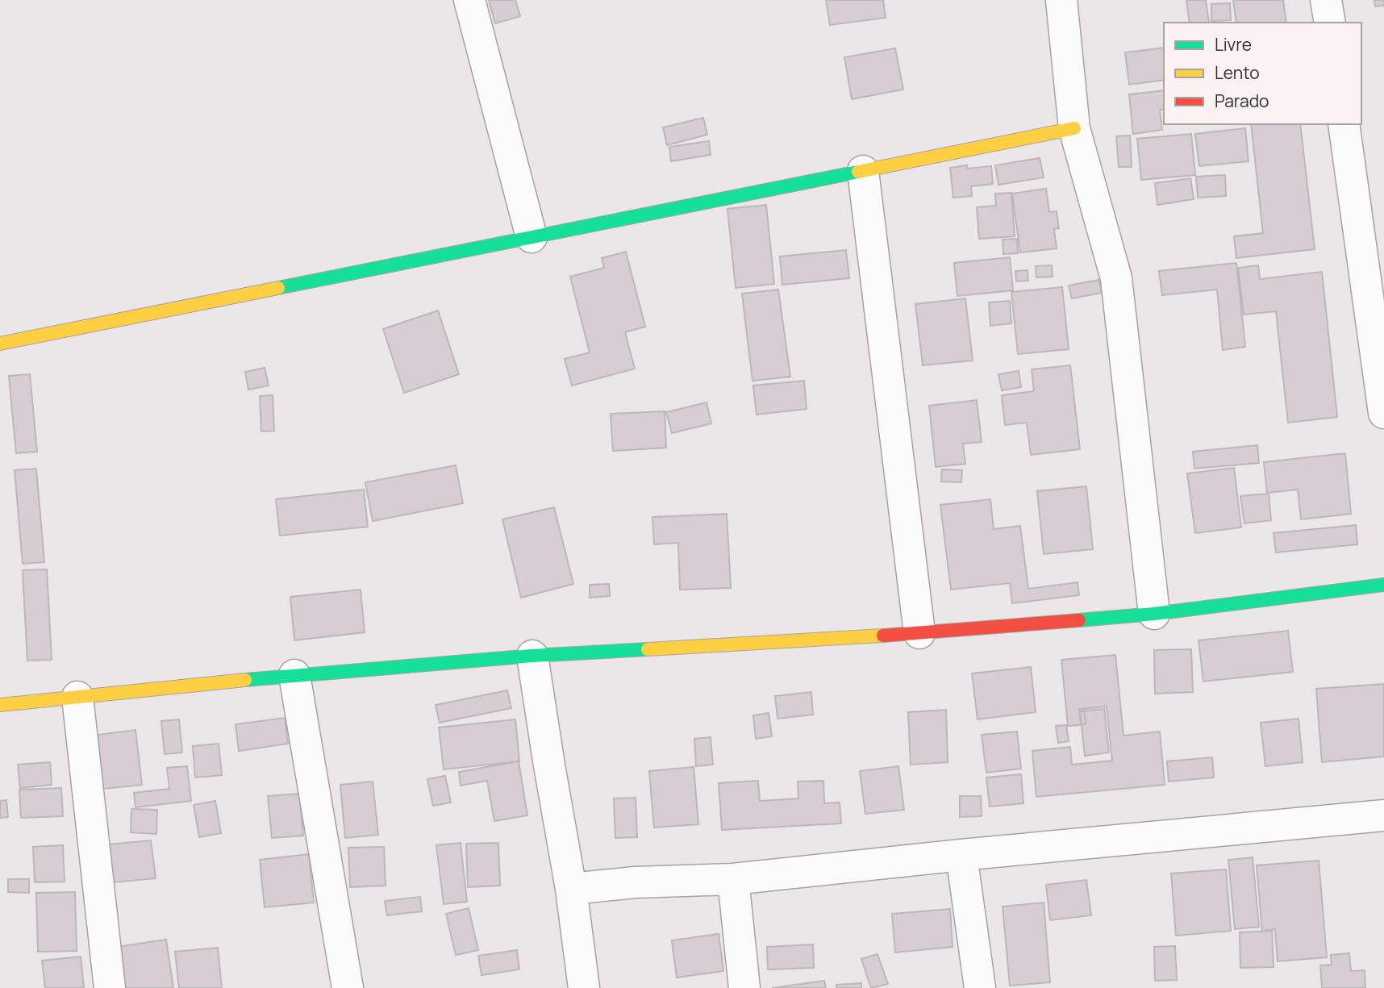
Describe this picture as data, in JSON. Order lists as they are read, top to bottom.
{
  "legend": ["Livre", "Lento", "Parado"]
}
